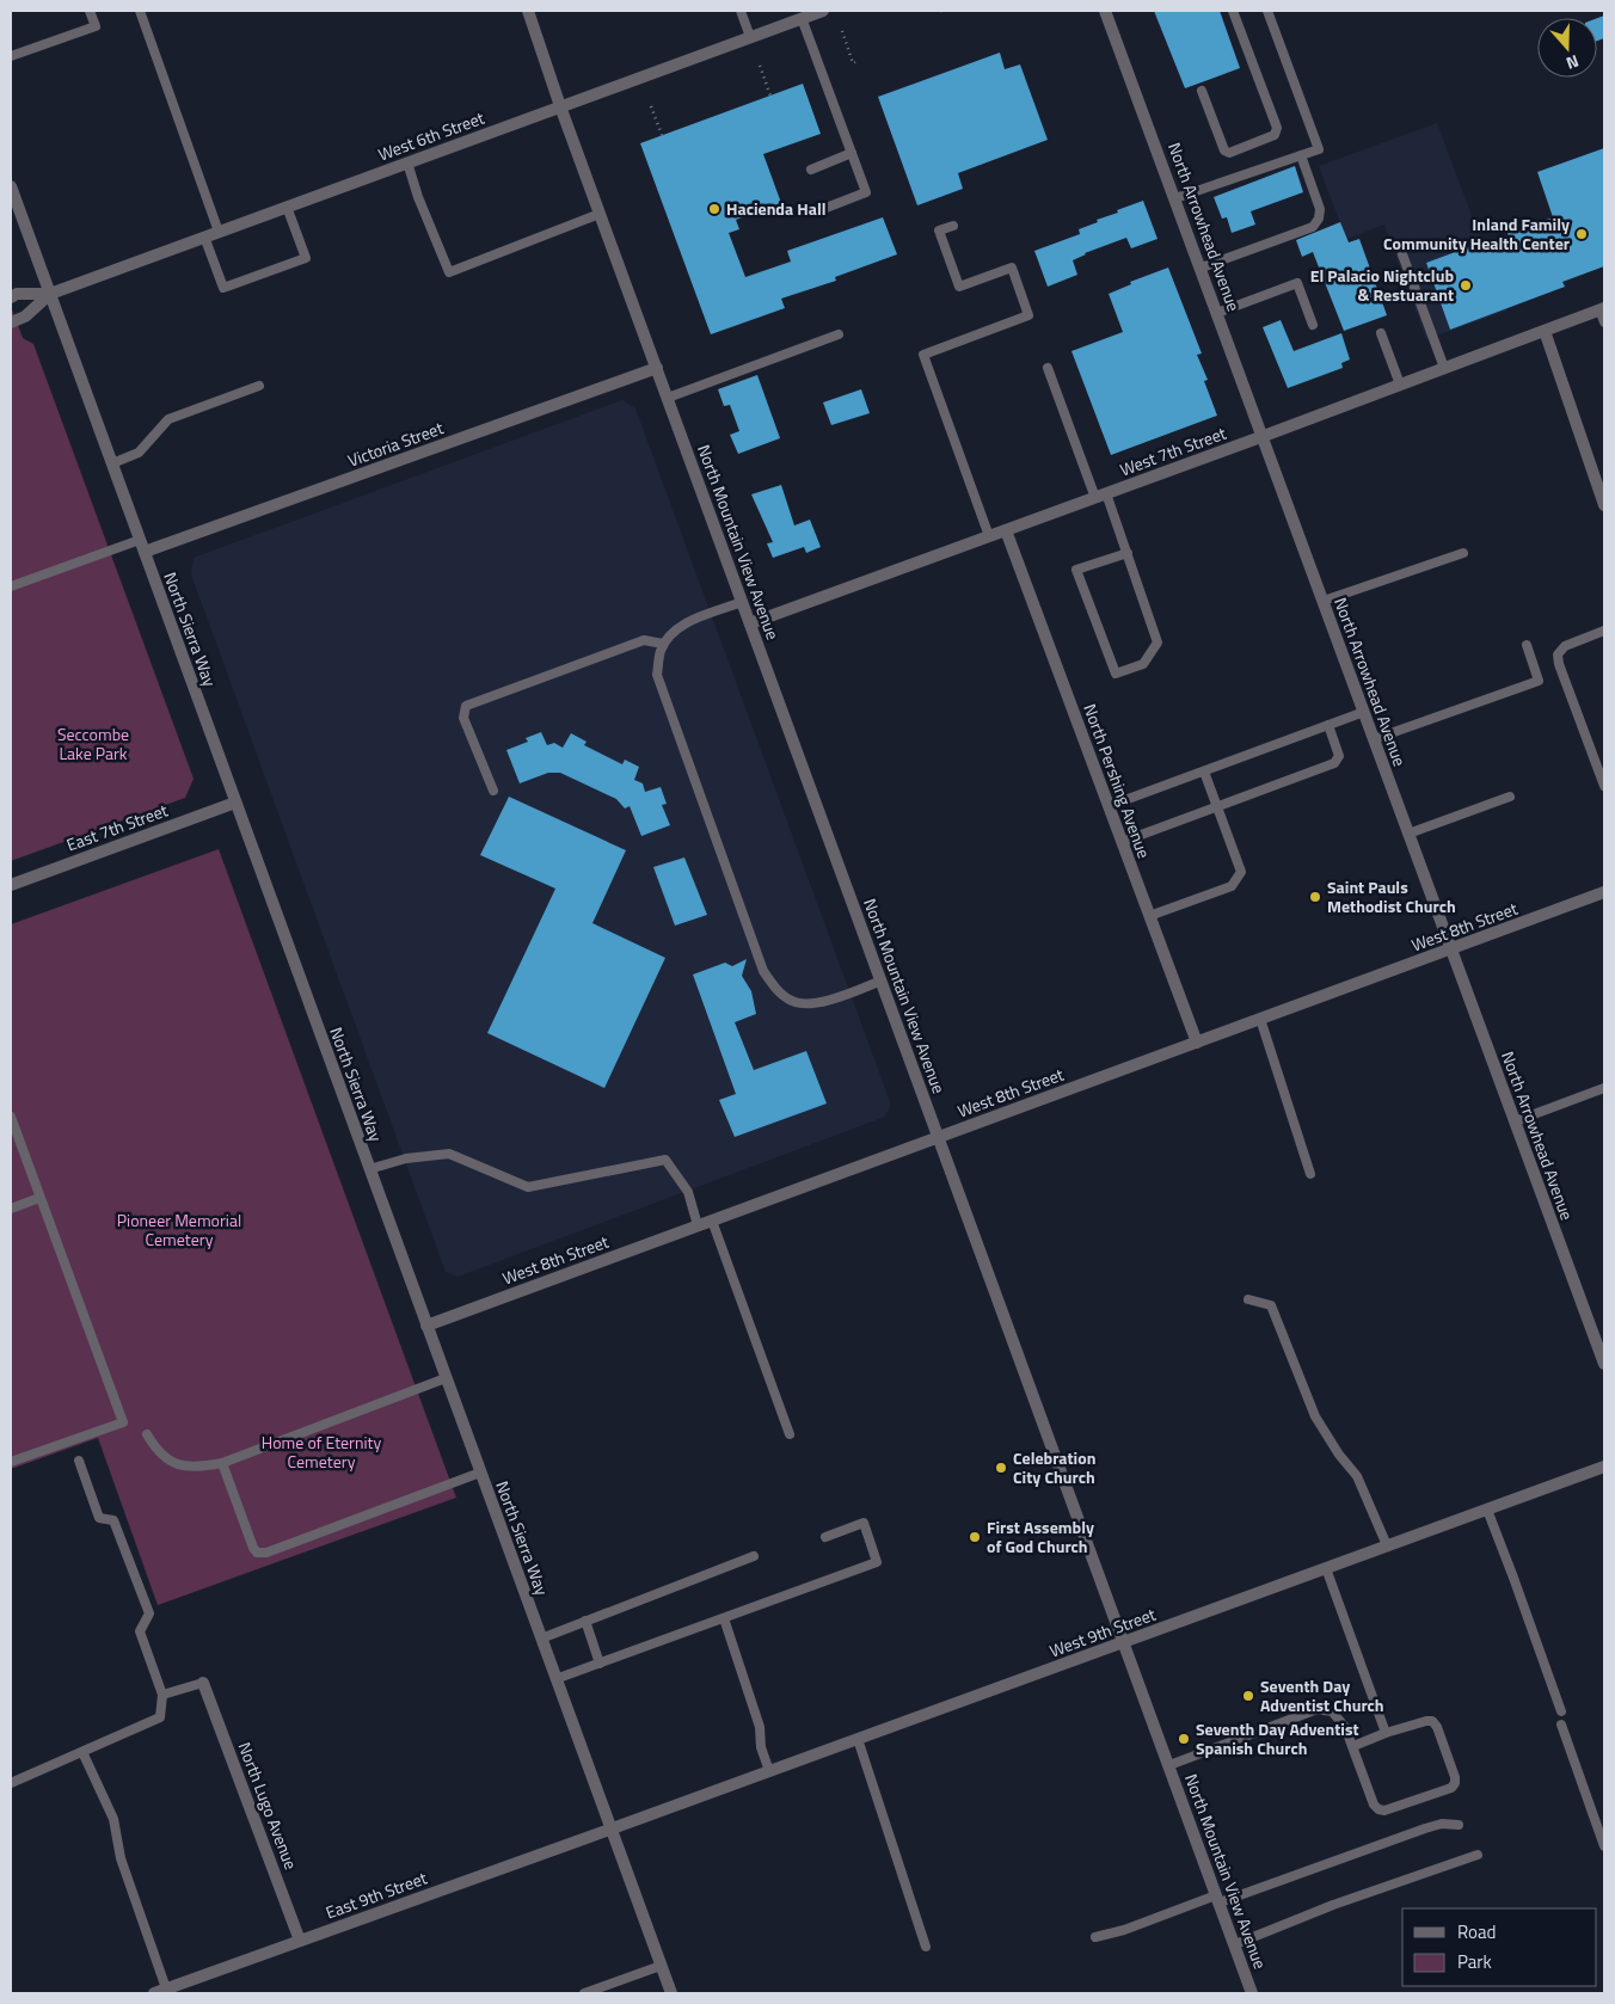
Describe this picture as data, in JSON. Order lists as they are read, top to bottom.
{
  "streets": {
    "street": [
      "West 6th Street",
      "North Arrowhead Avenue",
      "Victoria Street",
      "West 7th Street",
      "North Mountain View Avenue",
      "North Sierra Way",
      "North Pershing Avenue",
      "East 7th Street",
      "West 8th Street",
      "West 9th Street",
      "North Lugo Avenue",
      "East 9th Street"
    ]
  },
  "crossings": [
    ["West 6th Street", "North Mountain View Avenue"],
    ["West 6th Street", "North Sierra Way"],
    ["North Arrowhead Avenue", "West 7th Street"],
    ["North Arrowhead Avenue", "West 8th Street"],
    ["Victoria Street", "North Mountain View Avenue"],
    ["Victoria Street", "North Sierra Way"],
    ["West 7th Street", "North Mountain View Avenue"],
    ["West 7th Street", "North Pershing Avenue"],
    ["North Mountain View Avenue", "West 8th Street"],
    ["North Mountain View Avenue", "West 9th Street"],
    ["North Sierra Way", "East 7th Street"],
    ["North Sierra Way", "West 8th Street"],
    ["North Sierra Way", "West 9th Street"],
    ["North Sierra Way", "East 9th Street"],
    ["North Pershing Avenue", "West 8th Street"],
    ["West 9th Street", "East 9th Street"],
    ["North Lugo Avenue", "East 9th Street"]
  ],
  "parks": ["Seccombe Lake Park", "Pioneer Memorial Cemetery", "Home of Eternity Cemetery"],
  "places": [
    "Hacienda Hall",
    "Inland Family Community Health Center",
    "El Palacio Nightclub & Restuarant",
    "Saint Pauls Methodist Church",
    "Celebration City Church",
    "First Assembly of God Church",
    "Seventh Day Adventist Church",
    "Seventh Day Adventist Spanish Church"
  ],
  "legend": ["Road", "Park"],
  "north": "bottom"
}
